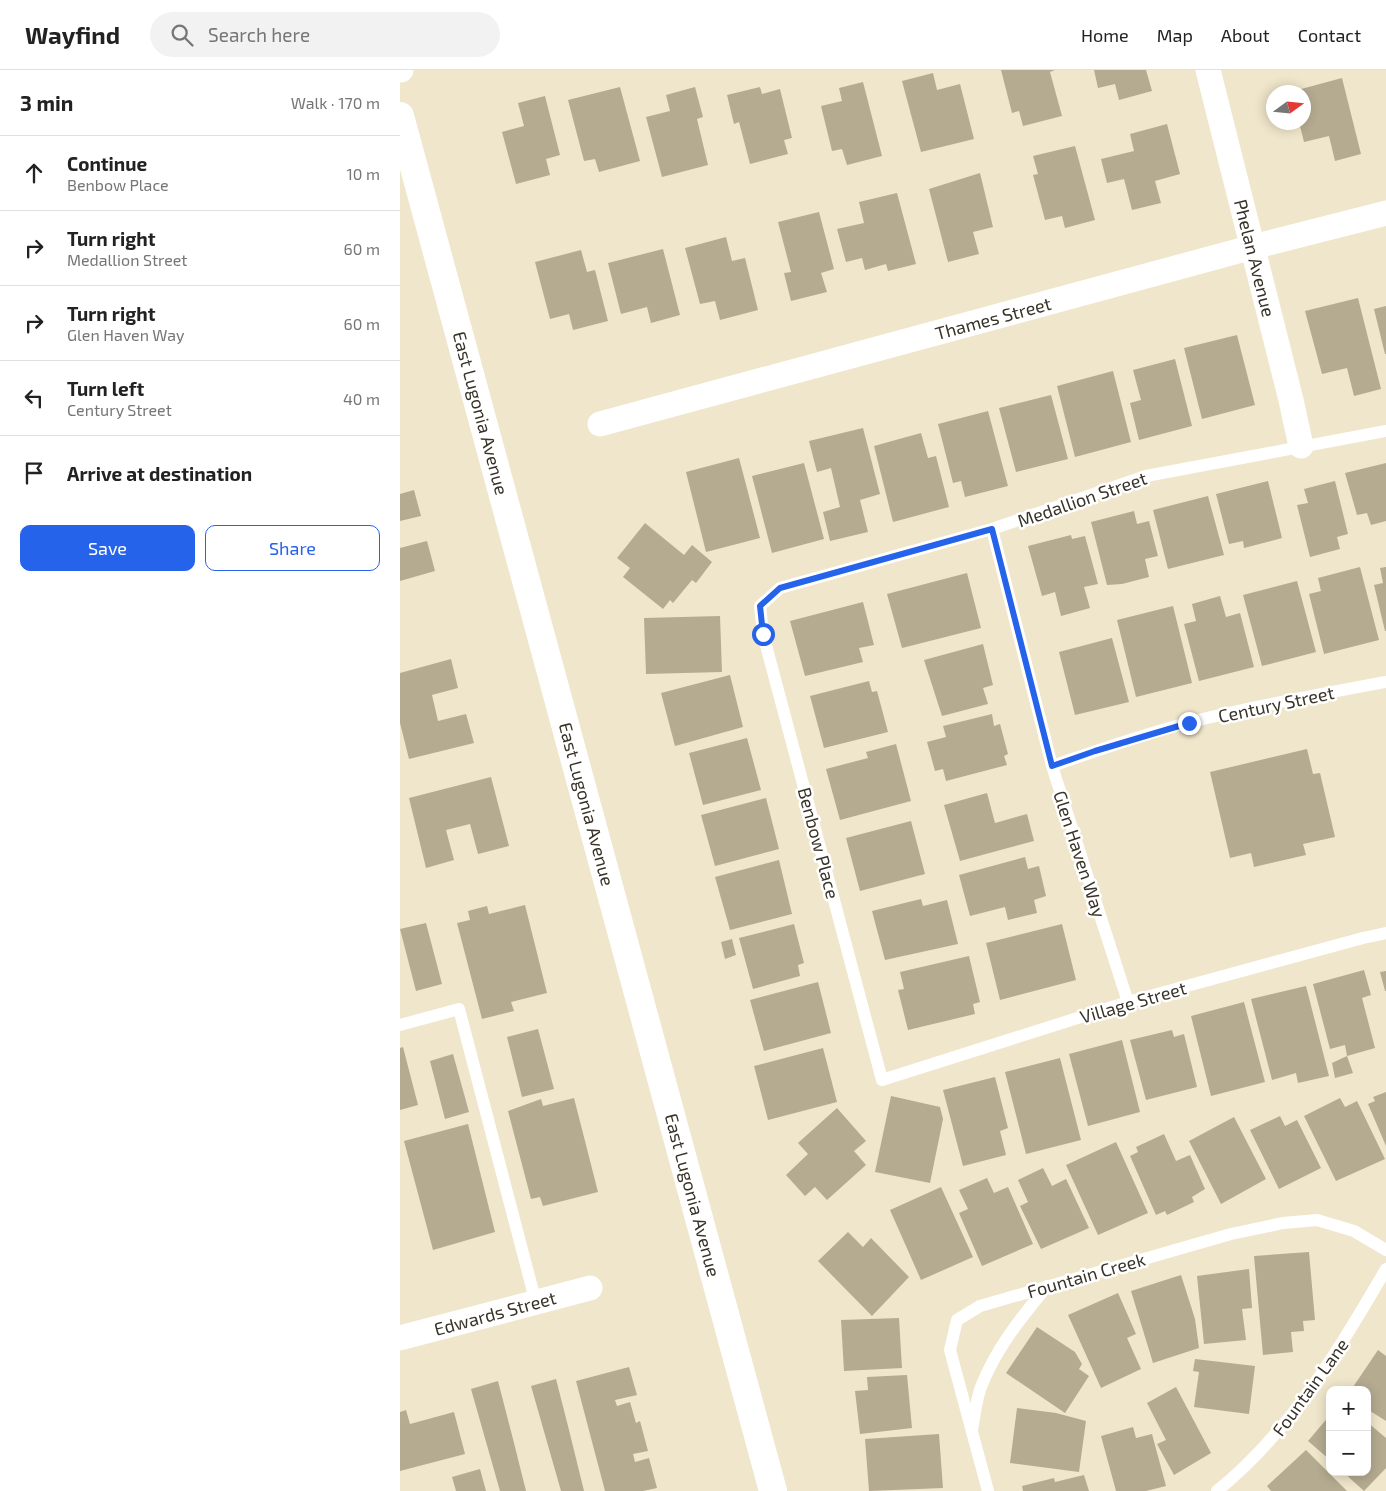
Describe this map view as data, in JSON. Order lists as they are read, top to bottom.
{
  "streets": {
    "main road": ["East Lugonia Avenue"],
    "street": ["Phelan Avenue", "Thames Street", "Edwards Street"],
    "lane": [
      "Medallion Street",
      "Century Street",
      "Benbow Place",
      "Glen Haven Way",
      "Village Street",
      "Fountain Creek",
      "Fountain Lane"
    ]
  },
  "crossings": [
    ["Phelan Avenue", "Thames Street"],
    ["Phelan Avenue", "Medallion Street"],
    ["Medallion Street", "Benbow Place"],
    ["Medallion Street", "Glen Haven Way"],
    ["Century Street", "Glen Haven Way"],
    ["Benbow Place", "Village Street"],
    ["Glen Haven Way", "Village Street"]
  ],
  "north": "right",
  "page": {
    "header": "Wayfind",
    "search": "Search here",
    "nav": [
      "Home",
      "Map",
      "About",
      "Contact"
    ],
    "heading": ["3 min", "Walk · 170 m"],
    "list": [
      ["Continue", "Benbow Place", "10 m"],
      ["Turn right", "Medallion Street", "60 m"],
      ["Turn right", "Glen Haven Way", "60 m"],
      ["Turn left", "Century Street", "40 m"],
      "Arrive at destination"
    ],
    "buttons": ["Save", "Share"],
    "map_buttons": ["+", "−"]
  }
}
